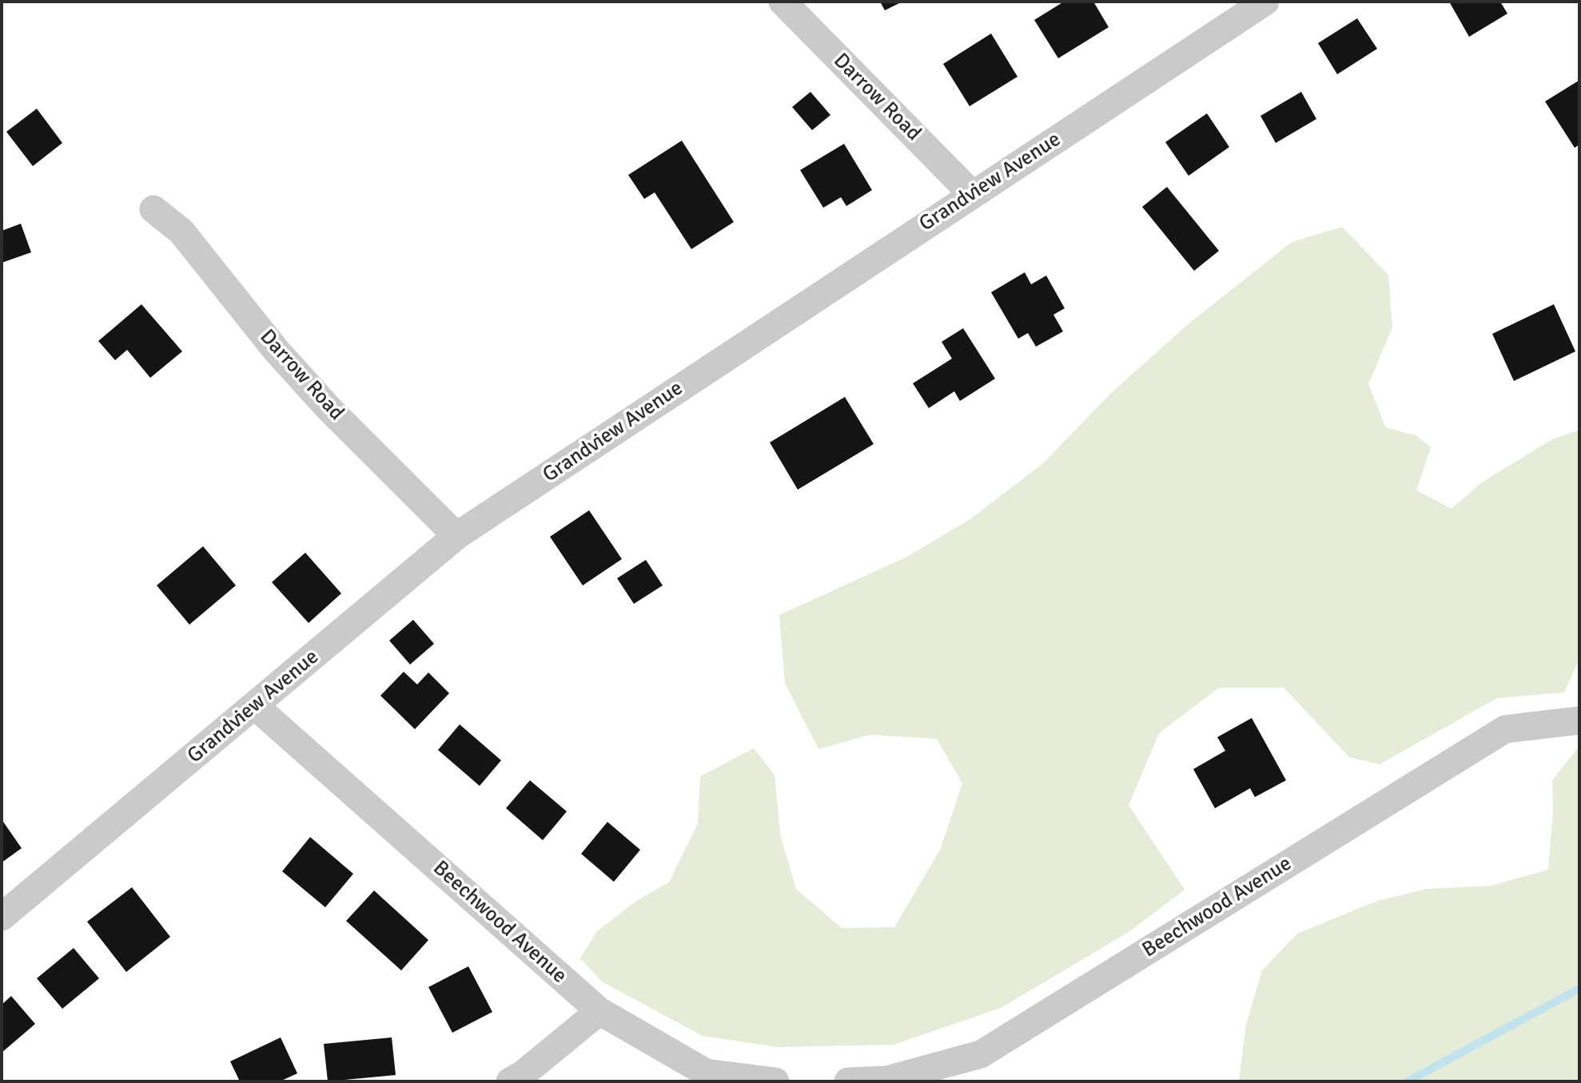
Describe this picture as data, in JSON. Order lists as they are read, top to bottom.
{
  "streets": {
    "street": ["Darrow Road", "Grandview Avenue", "Beechwood Avenue"]
  },
  "crossings": [
    ["Darrow Road", "Grandview Avenue"],
    ["Grandview Avenue", "Beechwood Avenue"]
  ]
}
